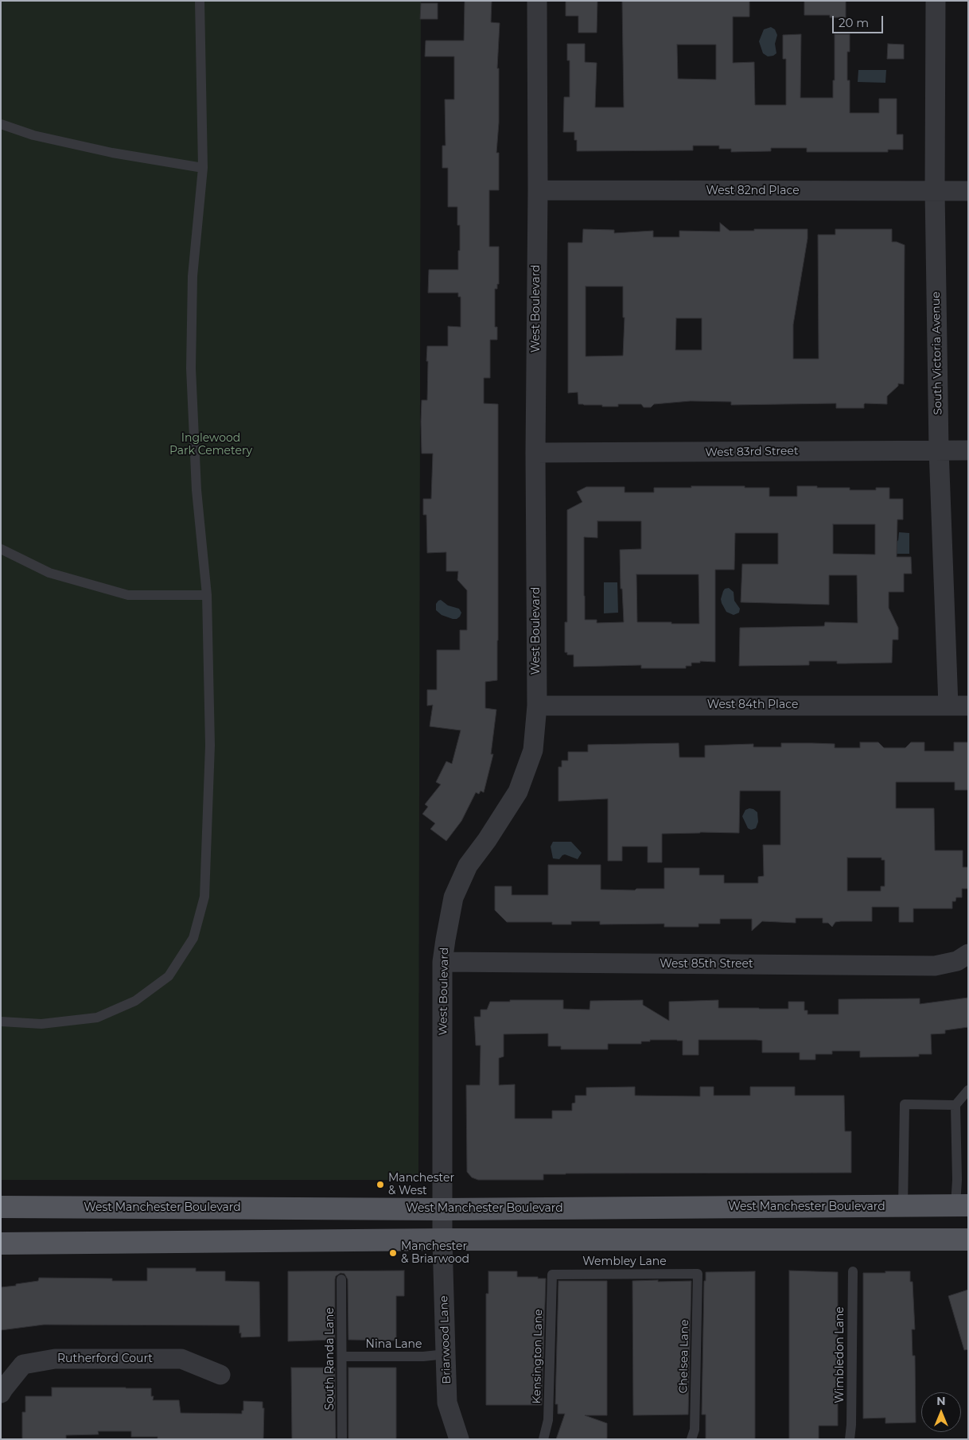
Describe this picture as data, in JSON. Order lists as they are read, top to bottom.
{
  "streets": {
    "main road": ["West Manchester Boulevard"],
    "street": [
      "West 82nd Place",
      "West Boulevard",
      "South Victoria Avenue",
      "West 83rd Street",
      "West 84th Place",
      "West 85th Street",
      "Briarwood Lane",
      "Rutherford Court"
    ],
    "lane": [
      "Wembley Lane",
      "Nina Lane",
      "Wimbledon Lane",
      "Kensington Lane",
      "Chelsea Lane",
      "South Randa Lane"
    ]
  },
  "crossings": [
    ["West 82nd Place", "West Boulevard"],
    ["West 82nd Place", "South Victoria Avenue"],
    ["West Boulevard", "West 83rd Street"],
    ["West Boulevard", "West 84th Place"],
    ["West Boulevard", "West 85th Street"],
    ["West Boulevard", "West Manchester Boulevard"],
    ["West Boulevard", "Briarwood Lane"],
    ["South Victoria Avenue", "West 83rd Street"],
    ["South Victoria Avenue", "West 84th Place"],
    ["Wembley Lane", "Kensington Lane"],
    ["Wembley Lane", "Chelsea Lane"],
    ["Briarwood Lane", "Nina Lane"],
    ["Nina Lane", "South Randa Lane"]
  ],
  "parks": ["Inglewood Park Cemetery"],
  "places": ["Manchester & West", "Manchester & Briarwood"],
  "scale_bar": "20 m",
  "north": "top"
}
